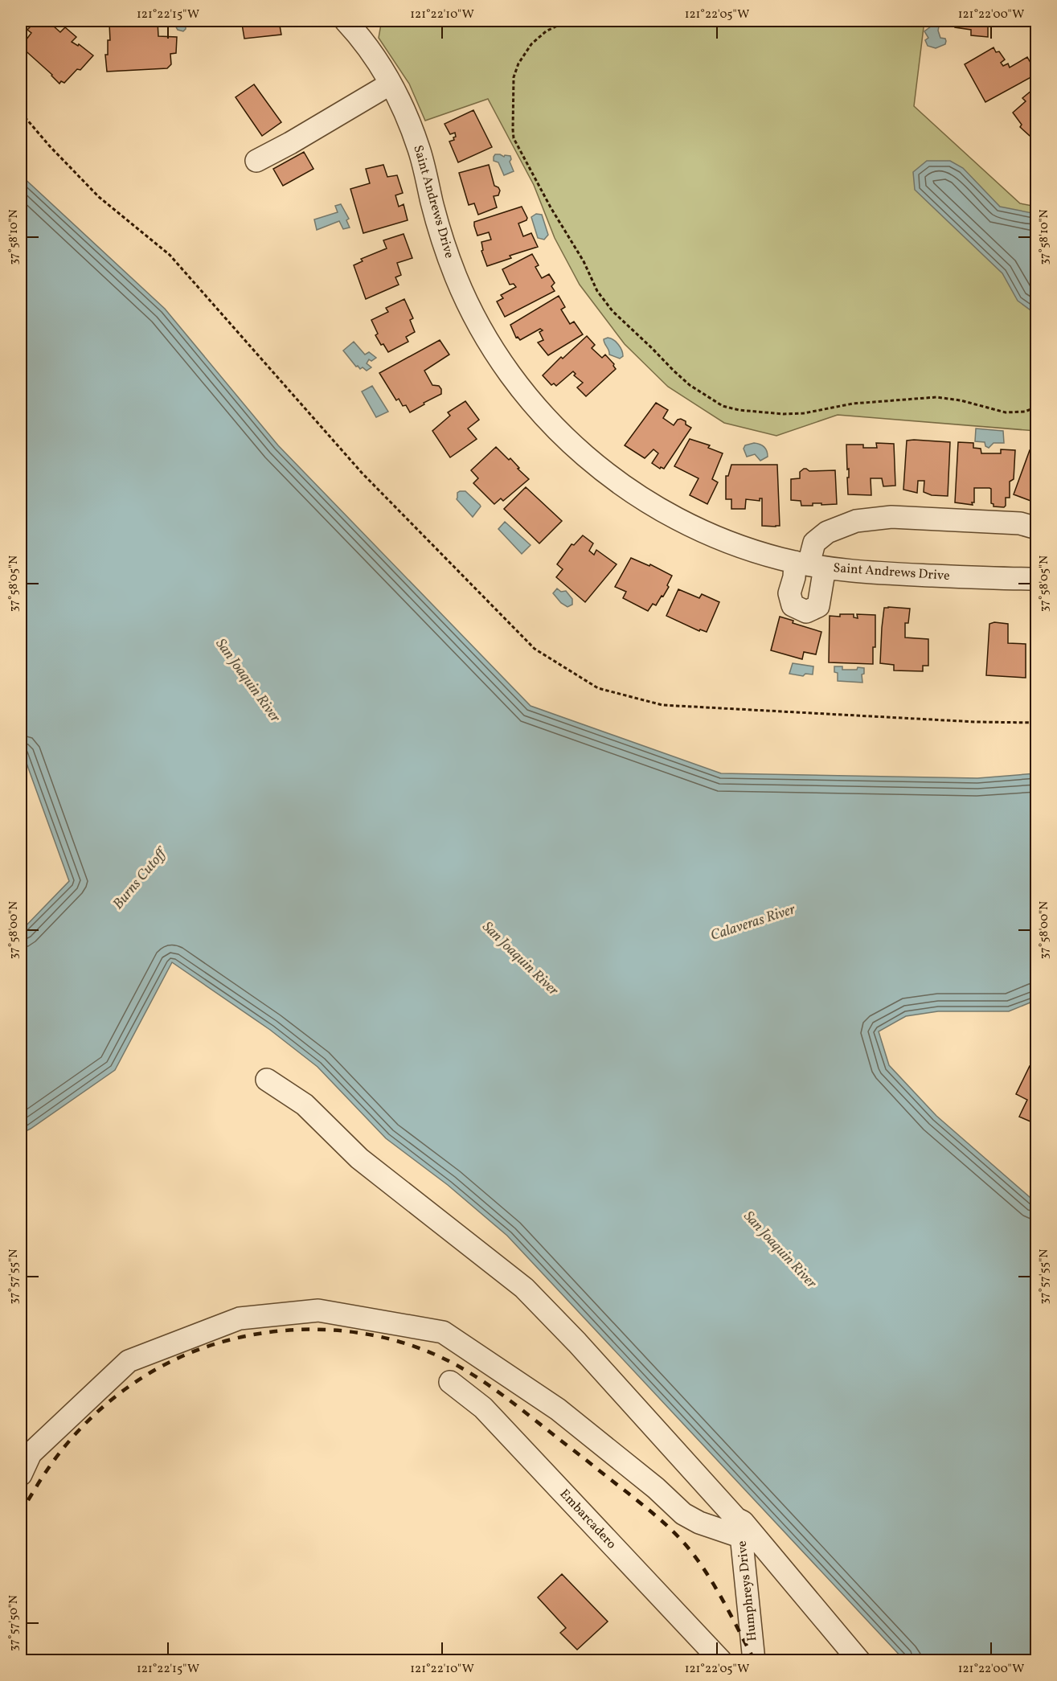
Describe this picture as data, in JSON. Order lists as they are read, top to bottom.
{
  "streets": {
    "street": ["Saint Andrews Drive", "Embarcadero", "Humphreys Drive"]
  },
  "water": ["San Joaquin River", "Burns Cutoff", "Calaveras River"],
  "coordinates": [
    "121°22'15\"W",
    "121°22'10\"W",
    "121°22'05\"W",
    "121°22'00\"W",
    "37°58'10\"N",
    "37°58'05\"N",
    "37°58'00\"N",
    "37°57'55\"N",
    "37°57'50\"N"
  ]
}
